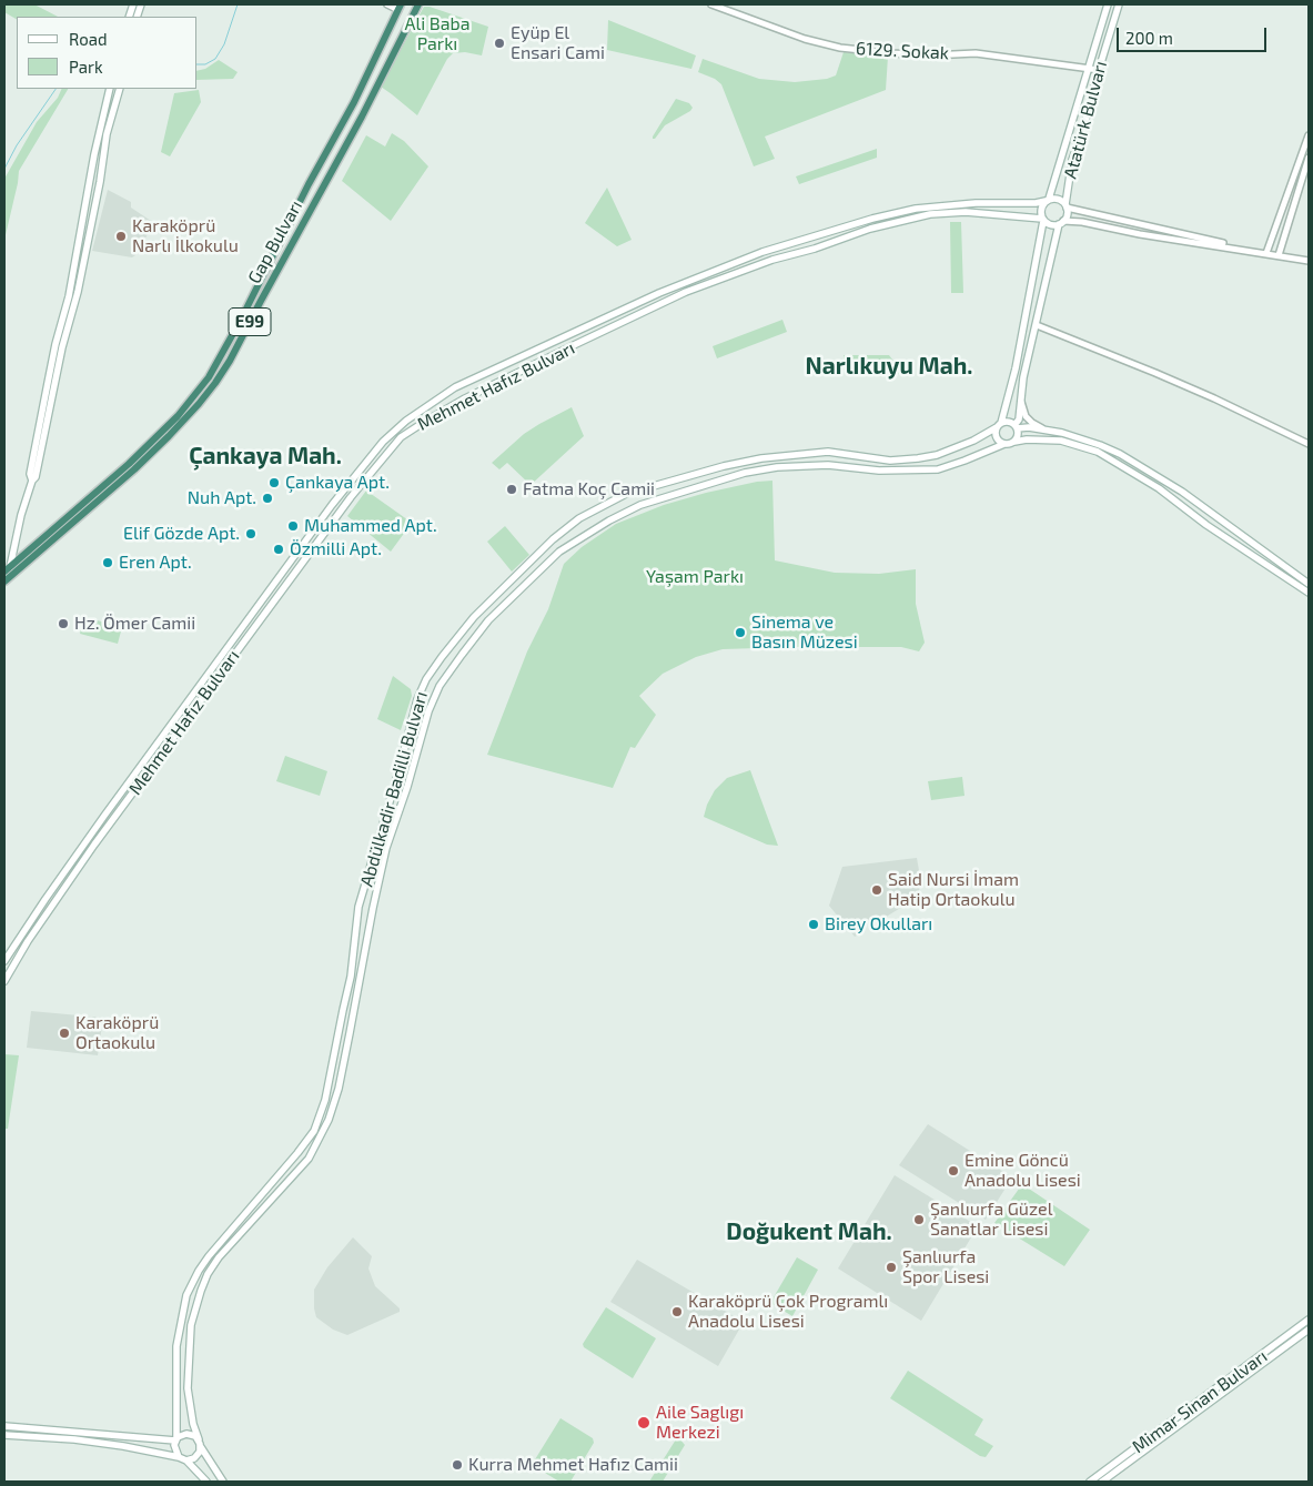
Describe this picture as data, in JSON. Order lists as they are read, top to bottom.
{
  "streets": {
    "highway": ["Gap Bulvarı", "E99"],
    "main road": [
      "Atatürk Bulvarı",
      "Mehmet Hafız Bulvarı",
      "Abdülkadir Badilli Bulvarı",
      "Mimar Sinan Bulvarı"
    ],
    "street": ["6129. Sokak"]
  },
  "crossings": [
    ["6129. Sokak", "Atatürk Bulvarı"],
    ["Atatürk Bulvarı", "Mehmet Hafız Bulvarı"]
  ],
  "districts": ["Narlıkuyu Mah.", "Çankaya Mah.", "Doğukent Mah."],
  "parks": ["Ali Baba Parkı", "Yaşam Parkı"],
  "places": [
    "Eyüp El Ensari Cami",
    "Karaköprü Narlı İlkokulu",
    "Çankaya Apt.",
    "Fatma Koç Camii",
    "Nuh Apt.",
    "Muhammed Apt.",
    "Elif Gözde Apt.",
    "Özmilli Apt.",
    "Eren Apt.",
    "Hz. Ömer Camii",
    "Sinema ve Basın Müzesi",
    "Said Nursi İmam Hatip Ortaokulu",
    "Birey Okulları",
    "Karaköprü Ortaokulu",
    "Emine Göncü Anadolu Lisesi",
    "Şanlıurfa Güzel Sanatlar Lisesi",
    "Şanlıurfa Spor Lisesi",
    "Karaköprü Çok Programlı Anadolu Lisesi",
    "Aile Saglıgı Merkezi",
    "Kurra Mehmet Hafız Camii"
  ],
  "legend": ["Road", "Park"],
  "scale_bar": "200 m"
}
